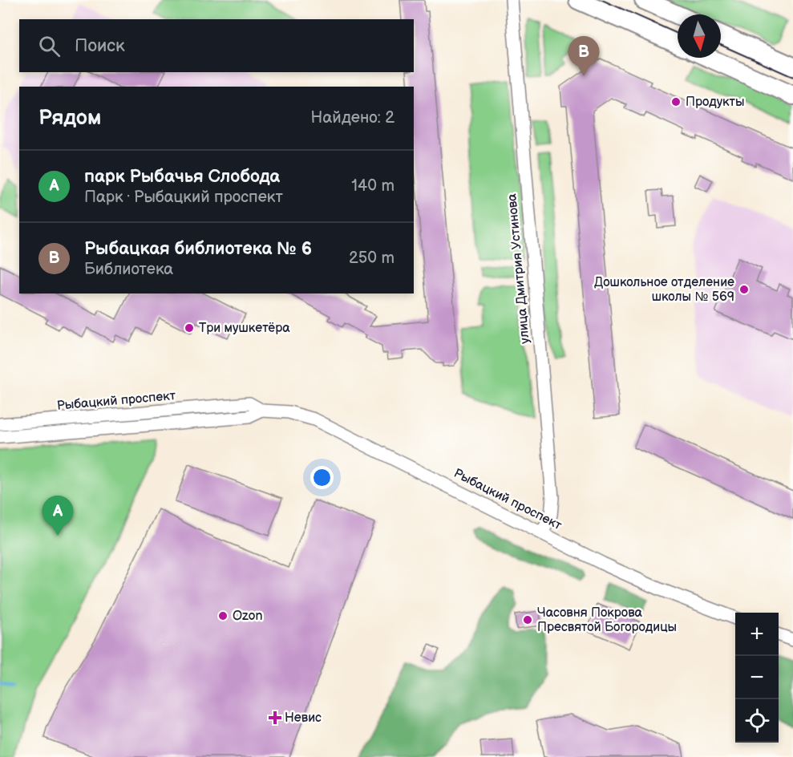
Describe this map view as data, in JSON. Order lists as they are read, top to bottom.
{
  "streets": {
    "street": ["улица Дмитрия Устинова", "Рыбацкий проспект"]
  },
  "crossings": [
    ["улица Дмитрия Устинова", "Рыбацкий проспект"]
  ],
  "places": {
    "other": [
      "Продукты",
      "Дошкольное отделение школы № 569",
      "Три мушкетёра",
      "Ozon",
      "Часовня Покрова Пресвятой Богородицы"
    ],
    "health": ["Невис"]
  },
  "north": "bottom",
  "page": {
    "search": "Поиск",
    "pins": ["B", "A"],
    "heading": ["Рядом", "Найдено: 2"],
    "list": [
      {
        "mark": "A",
        "name": "парк Рыбачья Слобода",
        "note": "Парк · Рыбацкий проспект",
        "value": "140 m"
      },
      {
        "mark": "B",
        "name": "Рыбацкая библиотека № 6",
        "note": "Библиотека",
        "value": "250 m"
      }
    ],
    "map_buttons": ["+", "−"]
  }
}
